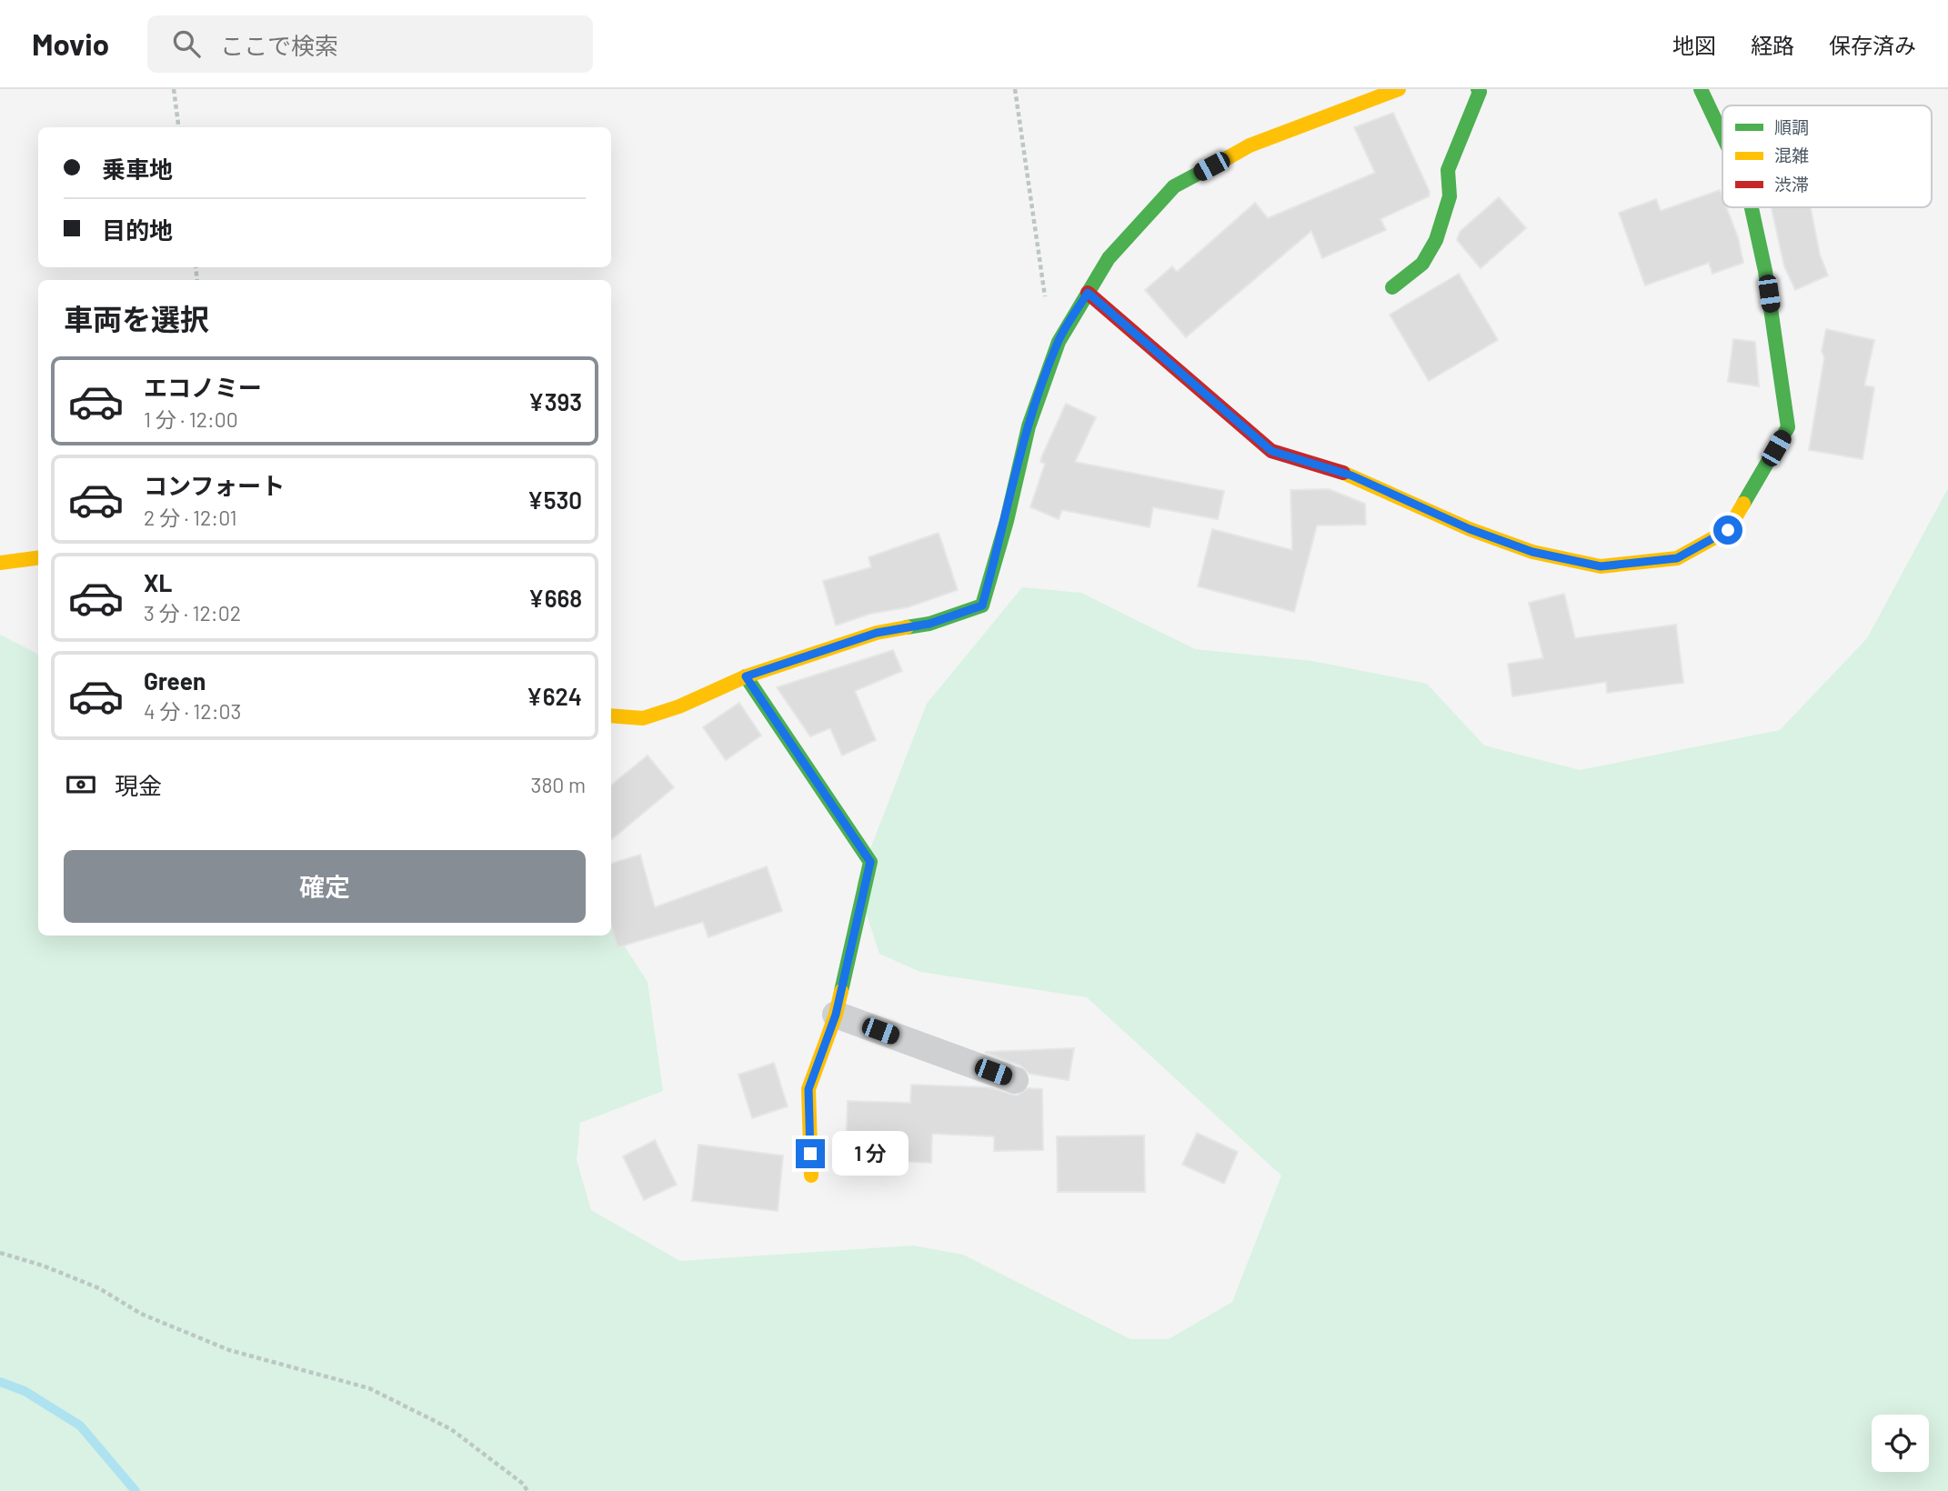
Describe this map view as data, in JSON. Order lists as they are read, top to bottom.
{
  "legend": ["順調", "混雑", "渋滞"],
  "page": {
    "header": "Movio",
    "search": "ここで検索",
    "nav": ["地図", "経路", "保存済み"],
    "banner": ["乗車地", "目的地"],
    "heading": "車両を選択",
    "list": [
      {
        "name": "エコノミー",
        "note": "1 分 · 12:00",
        "value": "¥393"
      },
      {
        "name": "コンフォート",
        "note": "2 分 · 12:01",
        "value": "¥530"
      },
      {
        "name": "XL",
        "note": "3 分 · 12:02",
        "value": "¥668"
      },
      {
        "name": "Green",
        "note": "4 分 · 12:03",
        "value": "¥624"
      }
    ],
    "pay": ["現金", "380 m"],
    "buttons": "確定",
    "bubble": "1 分"
  }
}
